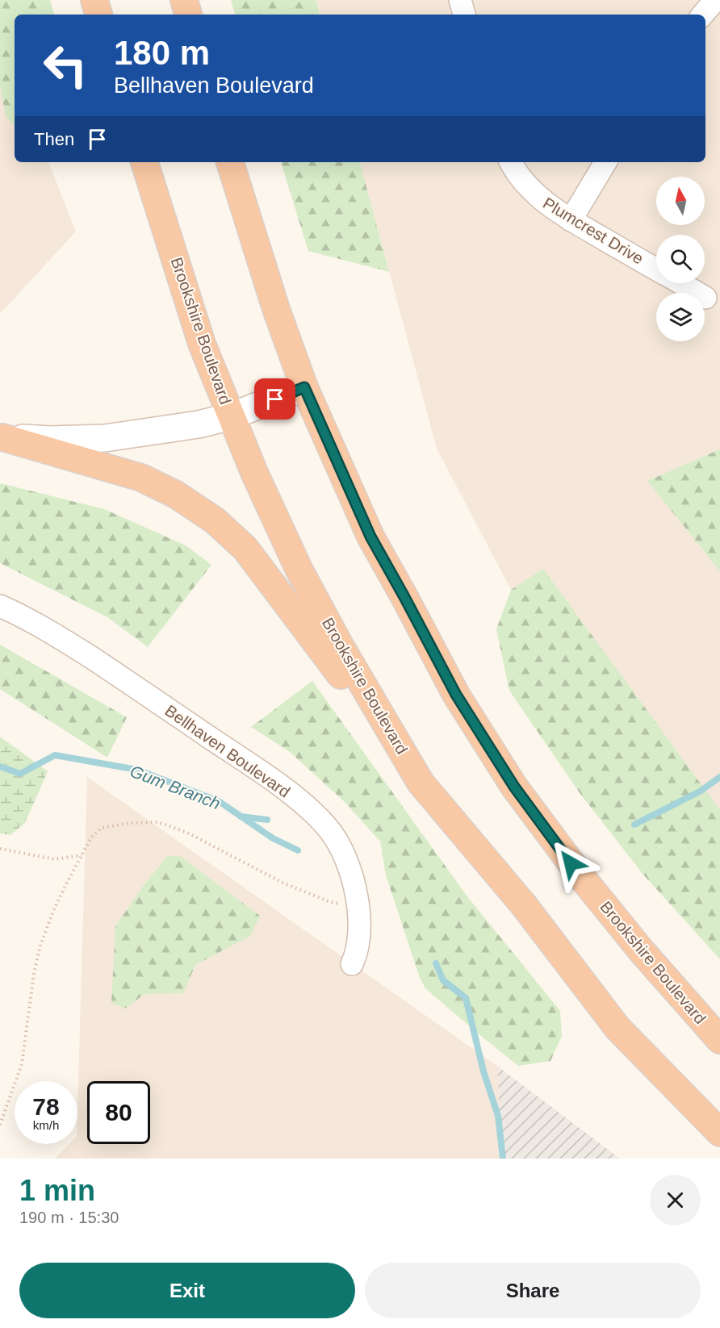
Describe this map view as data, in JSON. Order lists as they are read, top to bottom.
{
  "streets": {
    "highway": ["Brookshire Boulevard"],
    "street": ["Plumcrest Drive", "Bellhaven Boulevard"]
  },
  "water": ["Gum Branch"],
  "north": "top",
  "page": {
    "turn": ["180 m", "Bellhaven Boulevard"],
    "then": "Then",
    "speed": "78 km/h",
    "limit": "80",
    "heading": ["1 min", "190 m · 15:30"],
    "buttons": ["Exit", "Share"]
  }
}
